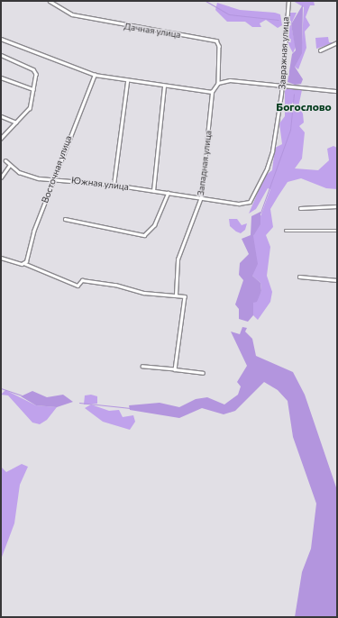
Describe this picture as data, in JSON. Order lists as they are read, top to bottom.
{
  "streets": {
    "street": [
      "Дачная улица",
      "Завражная улица",
      "Западная улица",
      "Восточная улица",
      "Южная улица"
    ]
  },
  "crossings": [
    ["Завражная улица", "Западная улица"],
    ["Завражная улица", "Южная улица"],
    ["Западная улица", "Южная улица"],
    ["Восточная улица", "Южная улица"]
  ],
  "districts": ["Богослово"]
}
